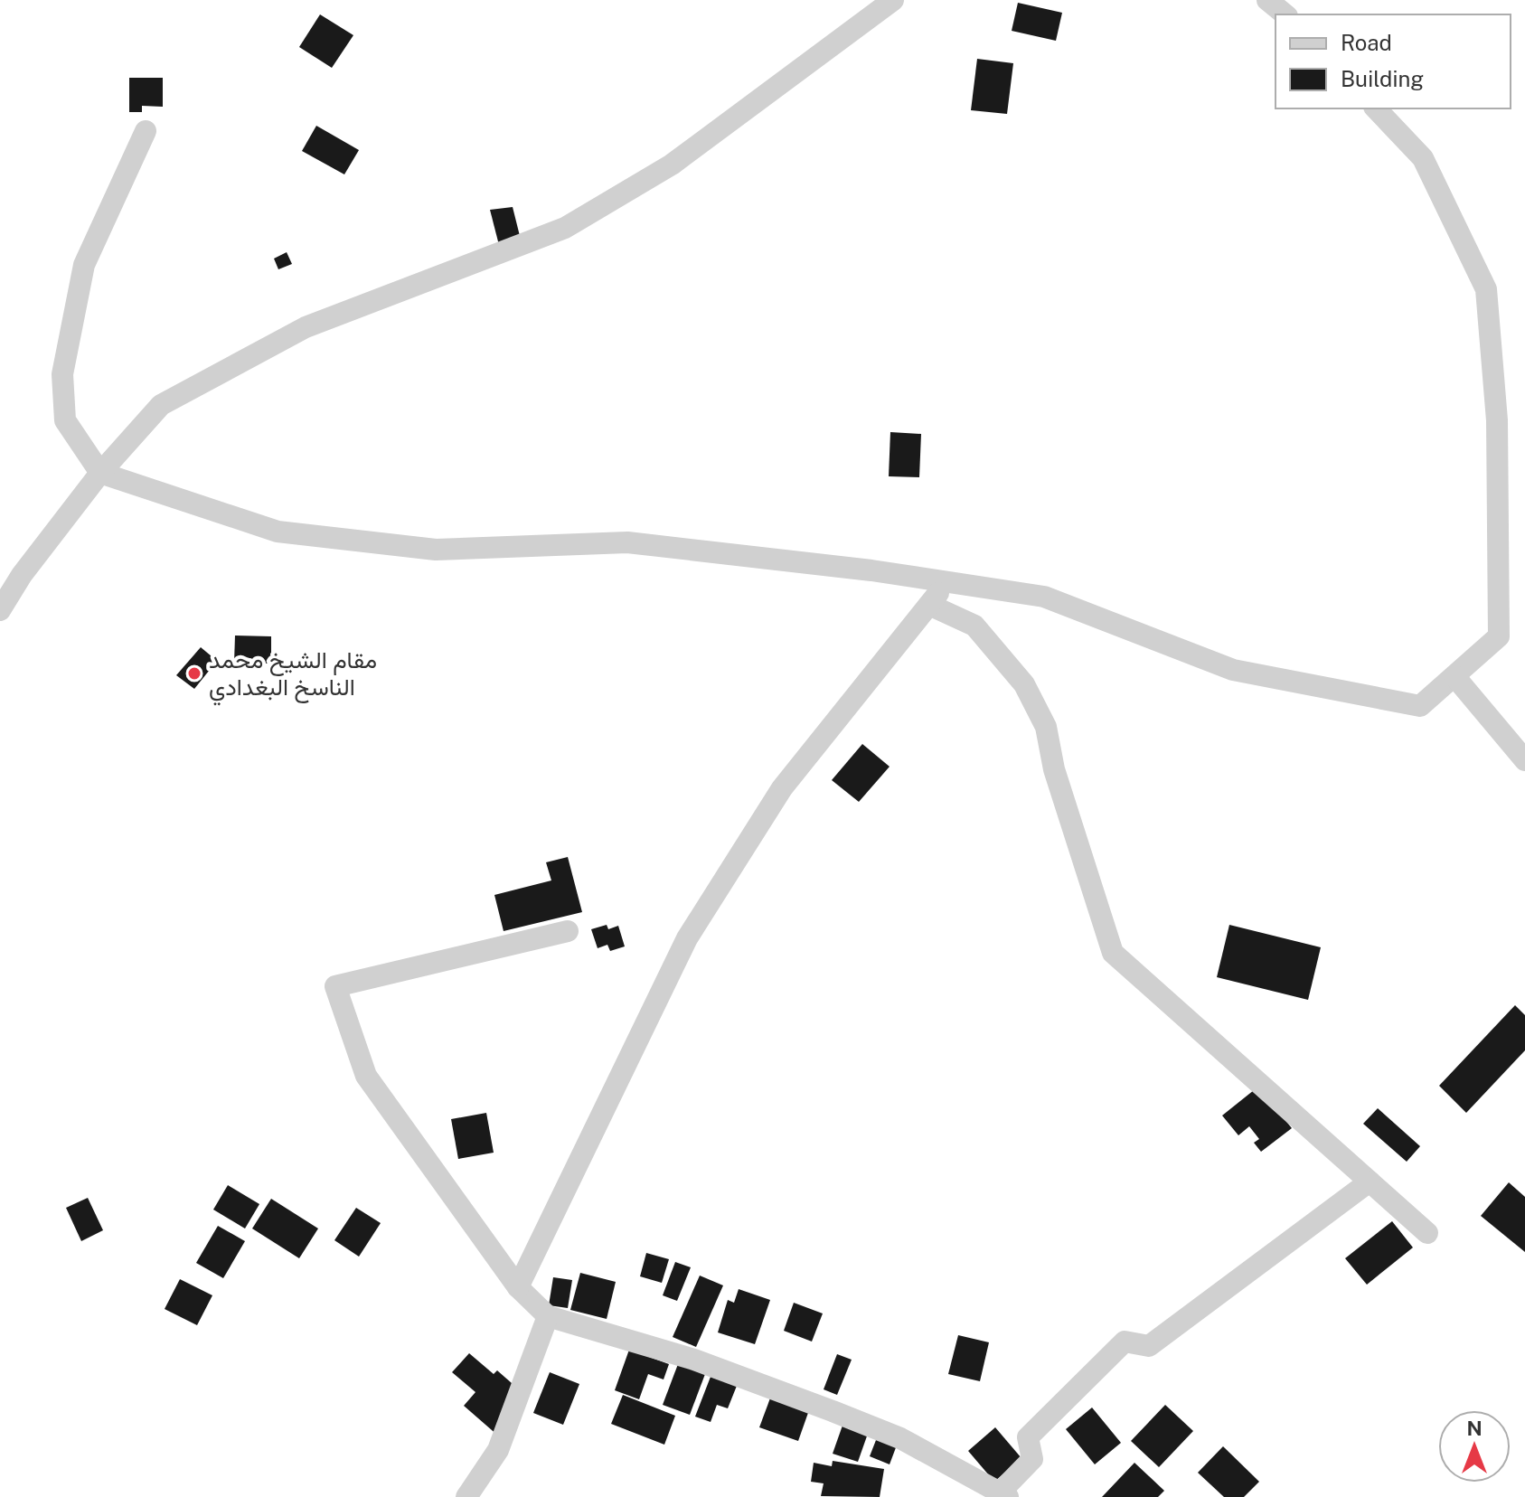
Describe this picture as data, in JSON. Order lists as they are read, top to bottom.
{
  "places": ["مقام الشيخ محمد الناسخ البغدادي"],
  "legend": ["Road", "Building"],
  "north": "top"
}
